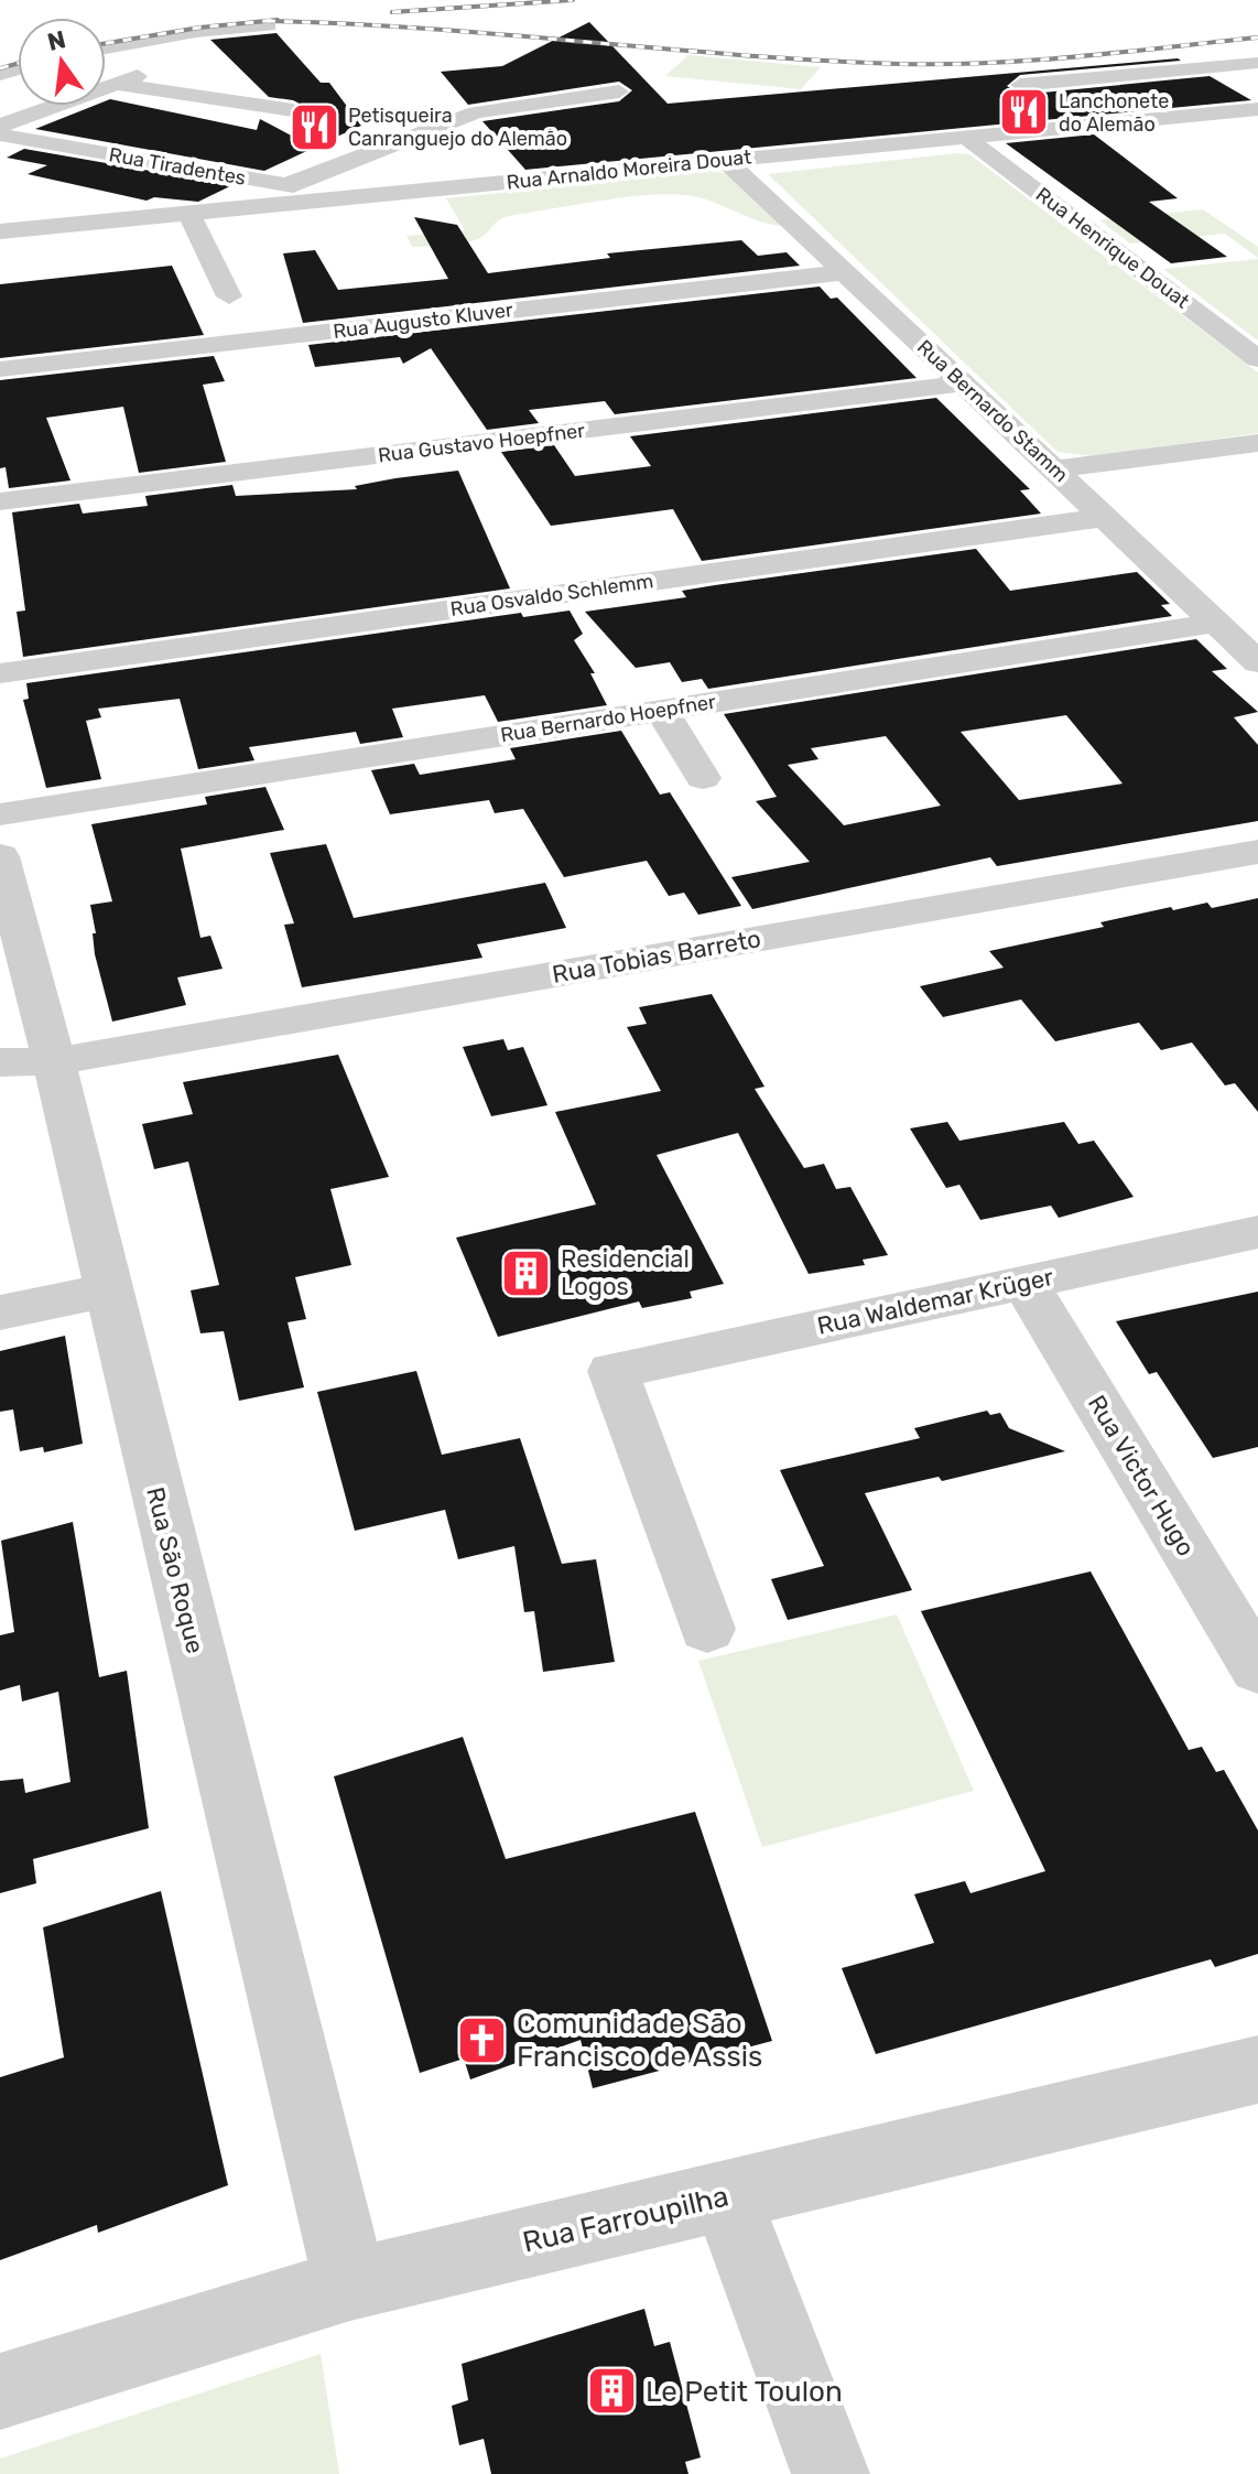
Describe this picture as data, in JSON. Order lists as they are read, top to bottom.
{
  "streets": {
    "street": [
      "Rua Tiradentes",
      "Rua Arnaldo Moreira Douat",
      "Rua Henrique Douat",
      "Rua Augusto Kluver",
      "Rua Bernardo Stamm",
      "Rua Gustavo Hoepfner",
      "Rua Osvaldo Schlemm",
      "Rua Bernardo Hoepfner",
      "Rua Tobias Barreto",
      "Rua Waldemar Krüger",
      "Rua Victor Hugo",
      "Rua São Roque",
      "Rua Farroupilha"
    ]
  },
  "crossings": [
    ["Rua Tiradentes", "Rua Arnaldo Moreira Douat"],
    ["Rua Arnaldo Moreira Douat", "Rua Henrique Douat"],
    ["Rua Arnaldo Moreira Douat", "Rua Bernardo Stamm"],
    ["Rua Augusto Kluver", "Rua Bernardo Stamm"],
    ["Rua Bernardo Stamm", "Rua Gustavo Hoepfner"],
    ["Rua Bernardo Stamm", "Rua Osvaldo Schlemm"],
    ["Rua Bernardo Stamm", "Rua Bernardo Hoepfner"],
    ["Rua Tobias Barreto", "Rua São Roque"],
    ["Rua Waldemar Krüger", "Rua Victor Hugo"],
    ["Rua São Roque", "Rua Farroupilha"]
  ],
  "places": {
    "restaurant": ["Lanchonete do Alemão", "Petisqueira Canranguejo do Alemão"],
    "building": ["Residencial Logos", "Le Petit Toulon"],
    "church": ["Comunidade São Francisco de Assis"]
  },
  "north": "top"
}
